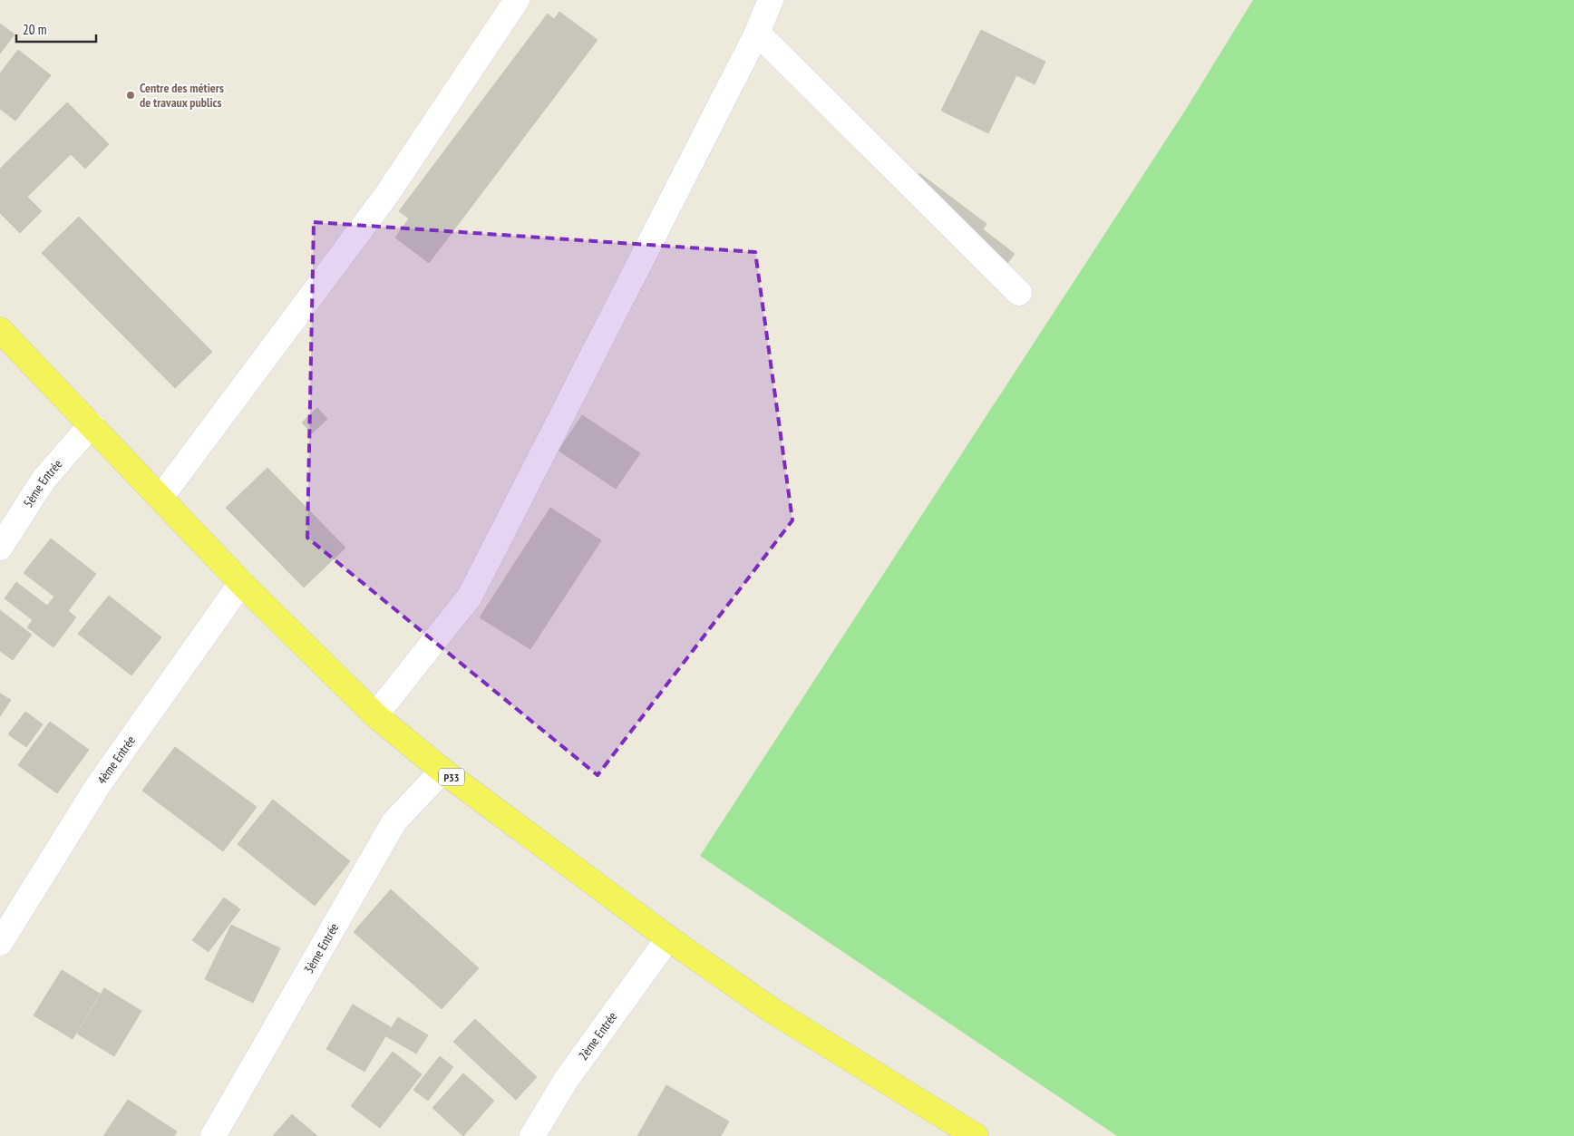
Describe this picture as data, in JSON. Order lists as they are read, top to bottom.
{
  "streets": {
    "main road": ["P33"],
    "street": [
      "5ème Entrée",
      "4ème Entrée",
      "3ème Entrée",
      "2ème Entrée"
    ]
  },
  "crossings": [
    ["5ème Entrée", "P33"],
    ["4ème Entrée", "P33"],
    ["P33", "3ème Entrée"],
    ["P33", "2ème Entrée"]
  ],
  "places": ["Centre des métiers de travaux publics"],
  "scale_bar": "20 m"
}
